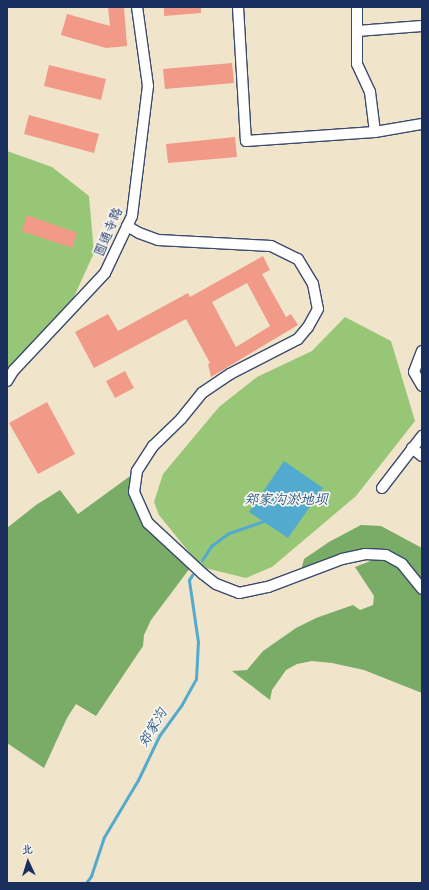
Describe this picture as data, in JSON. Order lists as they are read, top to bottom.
{
  "streets": {
    "street": ["圆通寺路"]
  },
  "water": ["郑家沟淤地坝", "郑家沟"],
  "north": "top"
}
